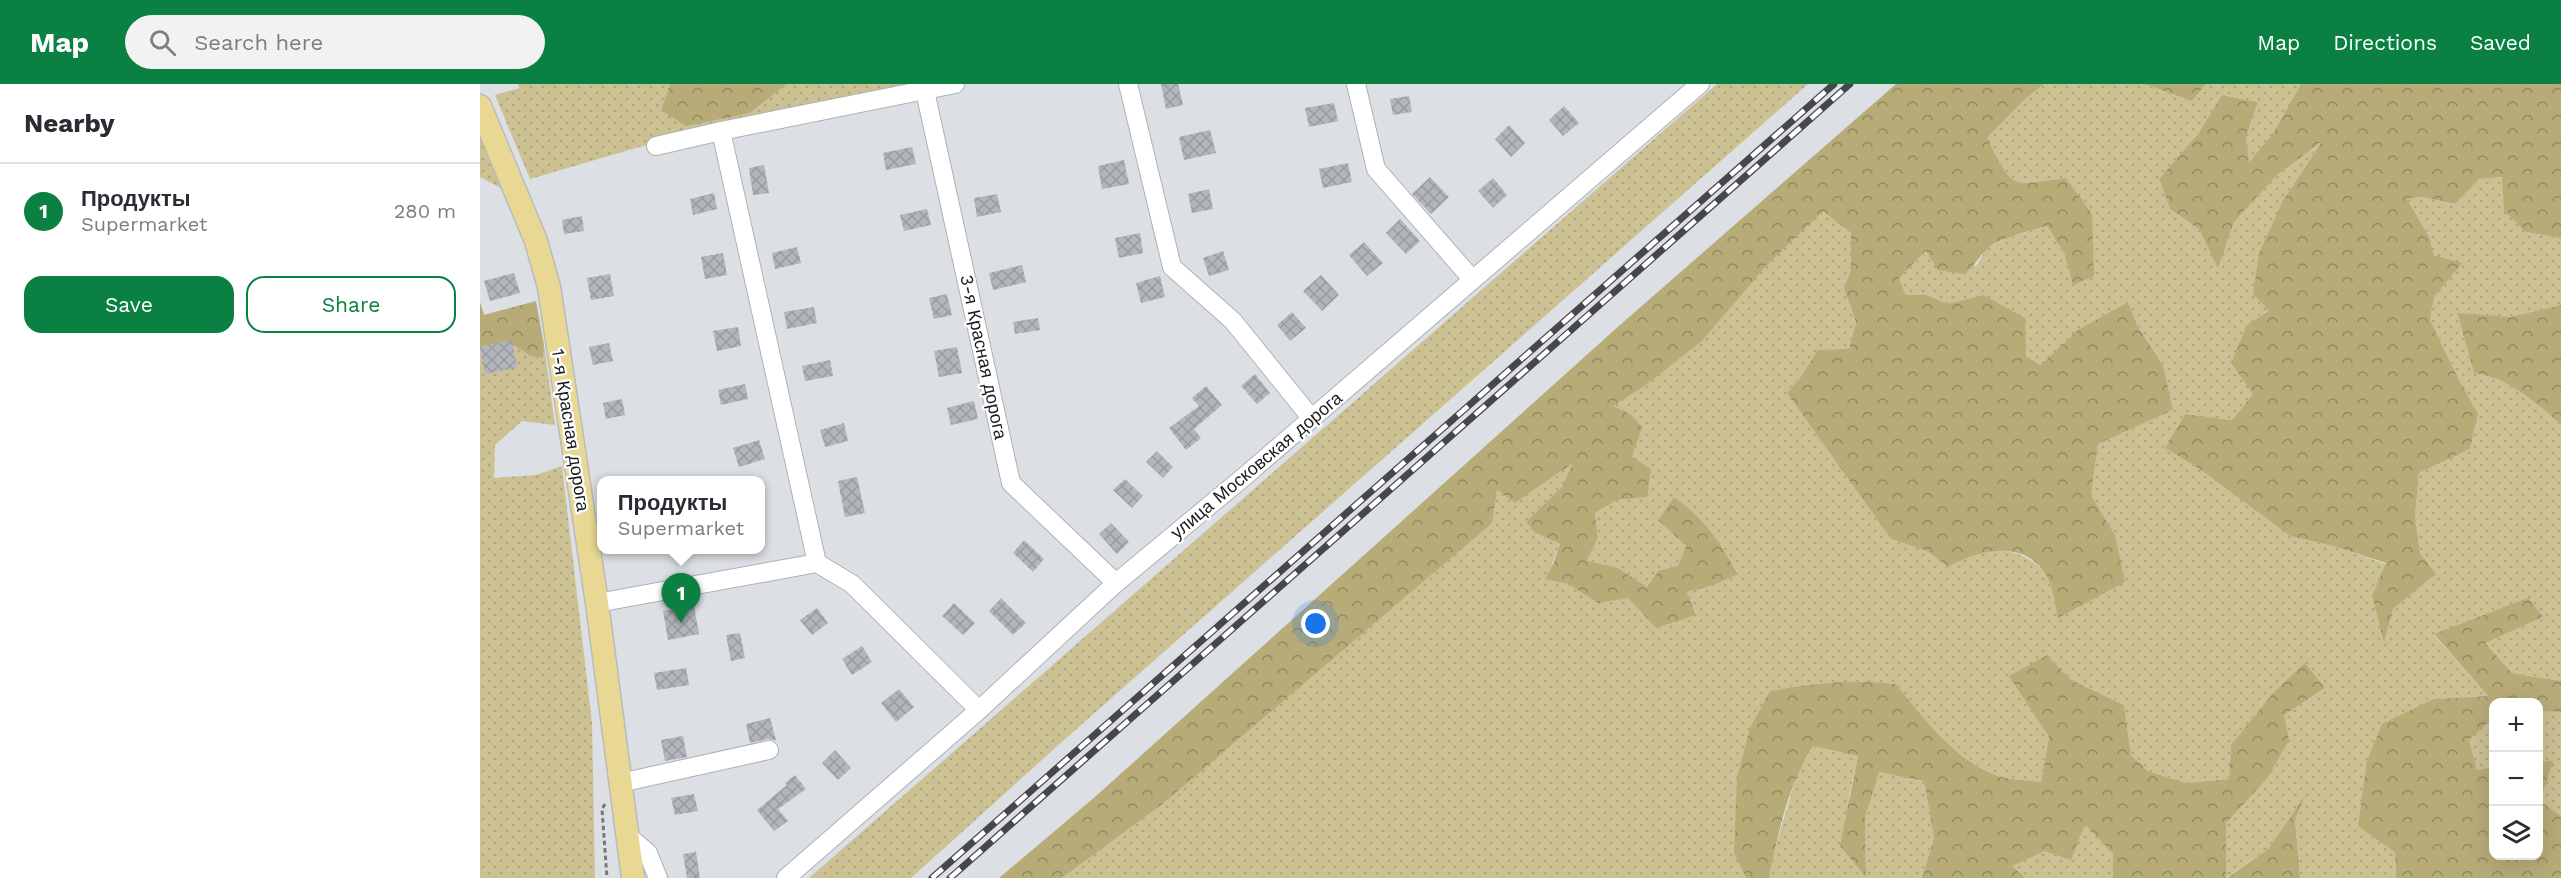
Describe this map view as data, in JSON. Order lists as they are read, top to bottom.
{
  "streets": {
    "main road": ["1-я Красная дорога"],
    "street": ["3-я Красная дорога", "улица Московская дорога"]
  },
  "crossings": [
    ["3-я Красная дорога", "улица Московская дорога"]
  ],
  "page": {
    "header": "Map",
    "search": "Search here",
    "nav": ["Map", "Directions", "Saved"],
    "heading": "Nearby",
    "list": [
      {
        "mark": "1",
        "name": "Продукты",
        "note": "Supermarket",
        "value": "280 m"
      }
    ],
    "buttons": ["Save", "Share"],
    "popup": ["Продукты", "Supermarket"],
    "pins": "1",
    "map_buttons": ["+", "−"]
  }
}
